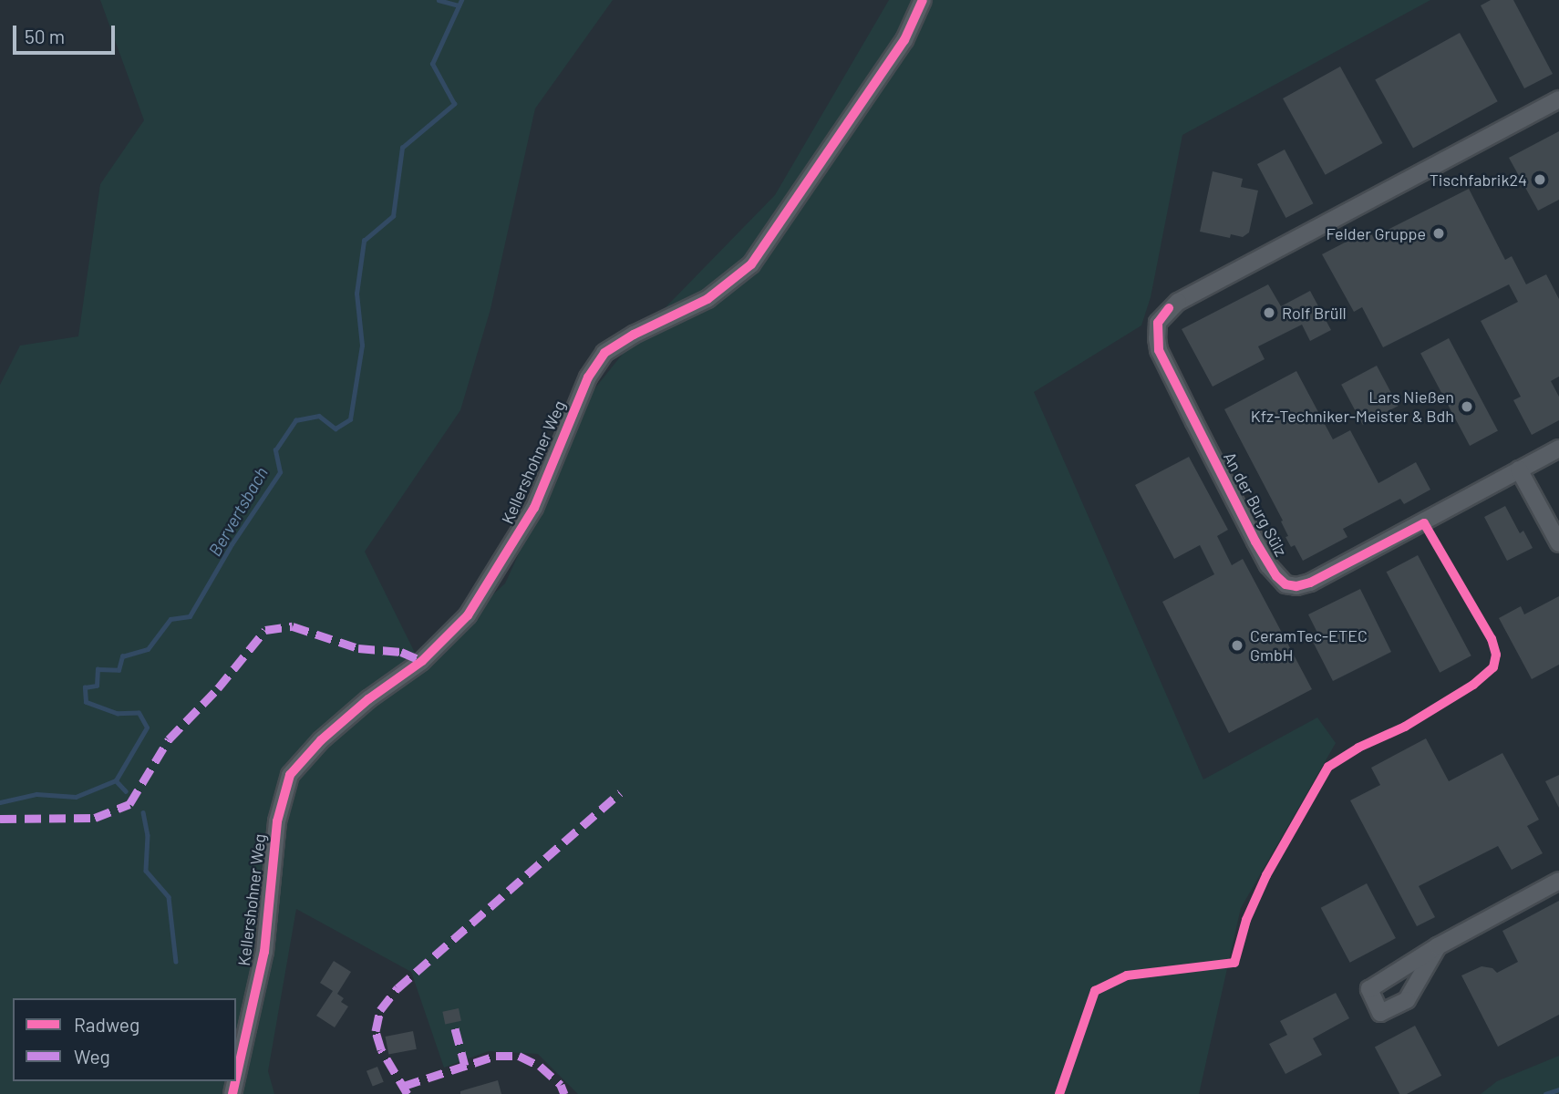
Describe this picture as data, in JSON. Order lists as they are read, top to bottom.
{
  "streets": {
    "street": ["Kellershohner Weg", "An der Burg Sülz"]
  },
  "water": ["Bervertsbach"],
  "places": [
    "Tischfabrik24",
    "Felder Gruppe",
    "Rolf Brüll",
    "Lars Nießen Kfz-Techniker-Meister & Bdh",
    "CeramTec-ETEC GmbH"
  ],
  "legend": ["Radweg", "Weg"],
  "scale_bar": "50 m"
}
